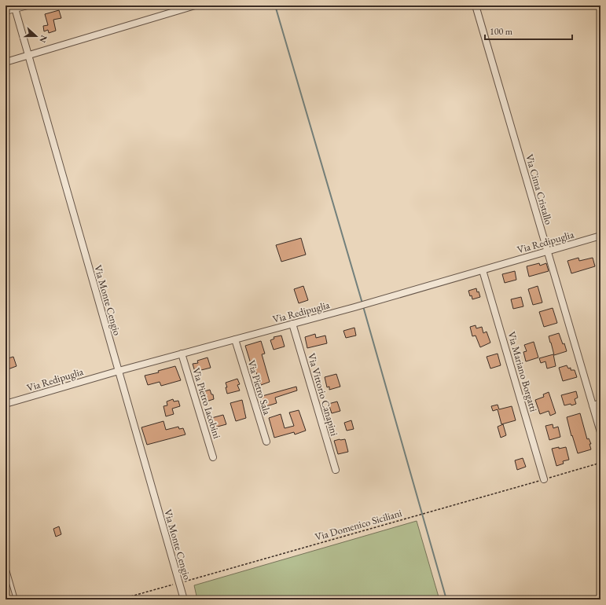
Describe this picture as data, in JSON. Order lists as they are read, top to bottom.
{
  "streets": {
    "street": [
      "Via Cima Cristallo",
      "Via Redipuglia",
      "Via Monte Cengio",
      "Via Mariano Borgatti",
      "Via Pietro Sala",
      "Via Vittorio Canapini",
      "Via Pietro Iacobini"
    ],
    "path": ["Via Domenico Siciliani"]
  },
  "crossings": [
    ["Via Cima Cristallo", "Via Redipuglia"],
    ["Via Redipuglia", "Via Monte Cengio"],
    ["Via Redipuglia", "Via Mariano Borgatti"],
    ["Via Redipuglia", "Via Pietro Sala"],
    ["Via Redipuglia", "Via Vittorio Canapini"],
    ["Via Redipuglia", "Via Pietro Iacobini"],
    ["Via Monte Cengio", "Via Domenico Siciliani"],
    ["Via Mariano Borgatti", "Via Domenico Siciliani"]
  ],
  "scale_bar": "100 m",
  "north": "right"
}
